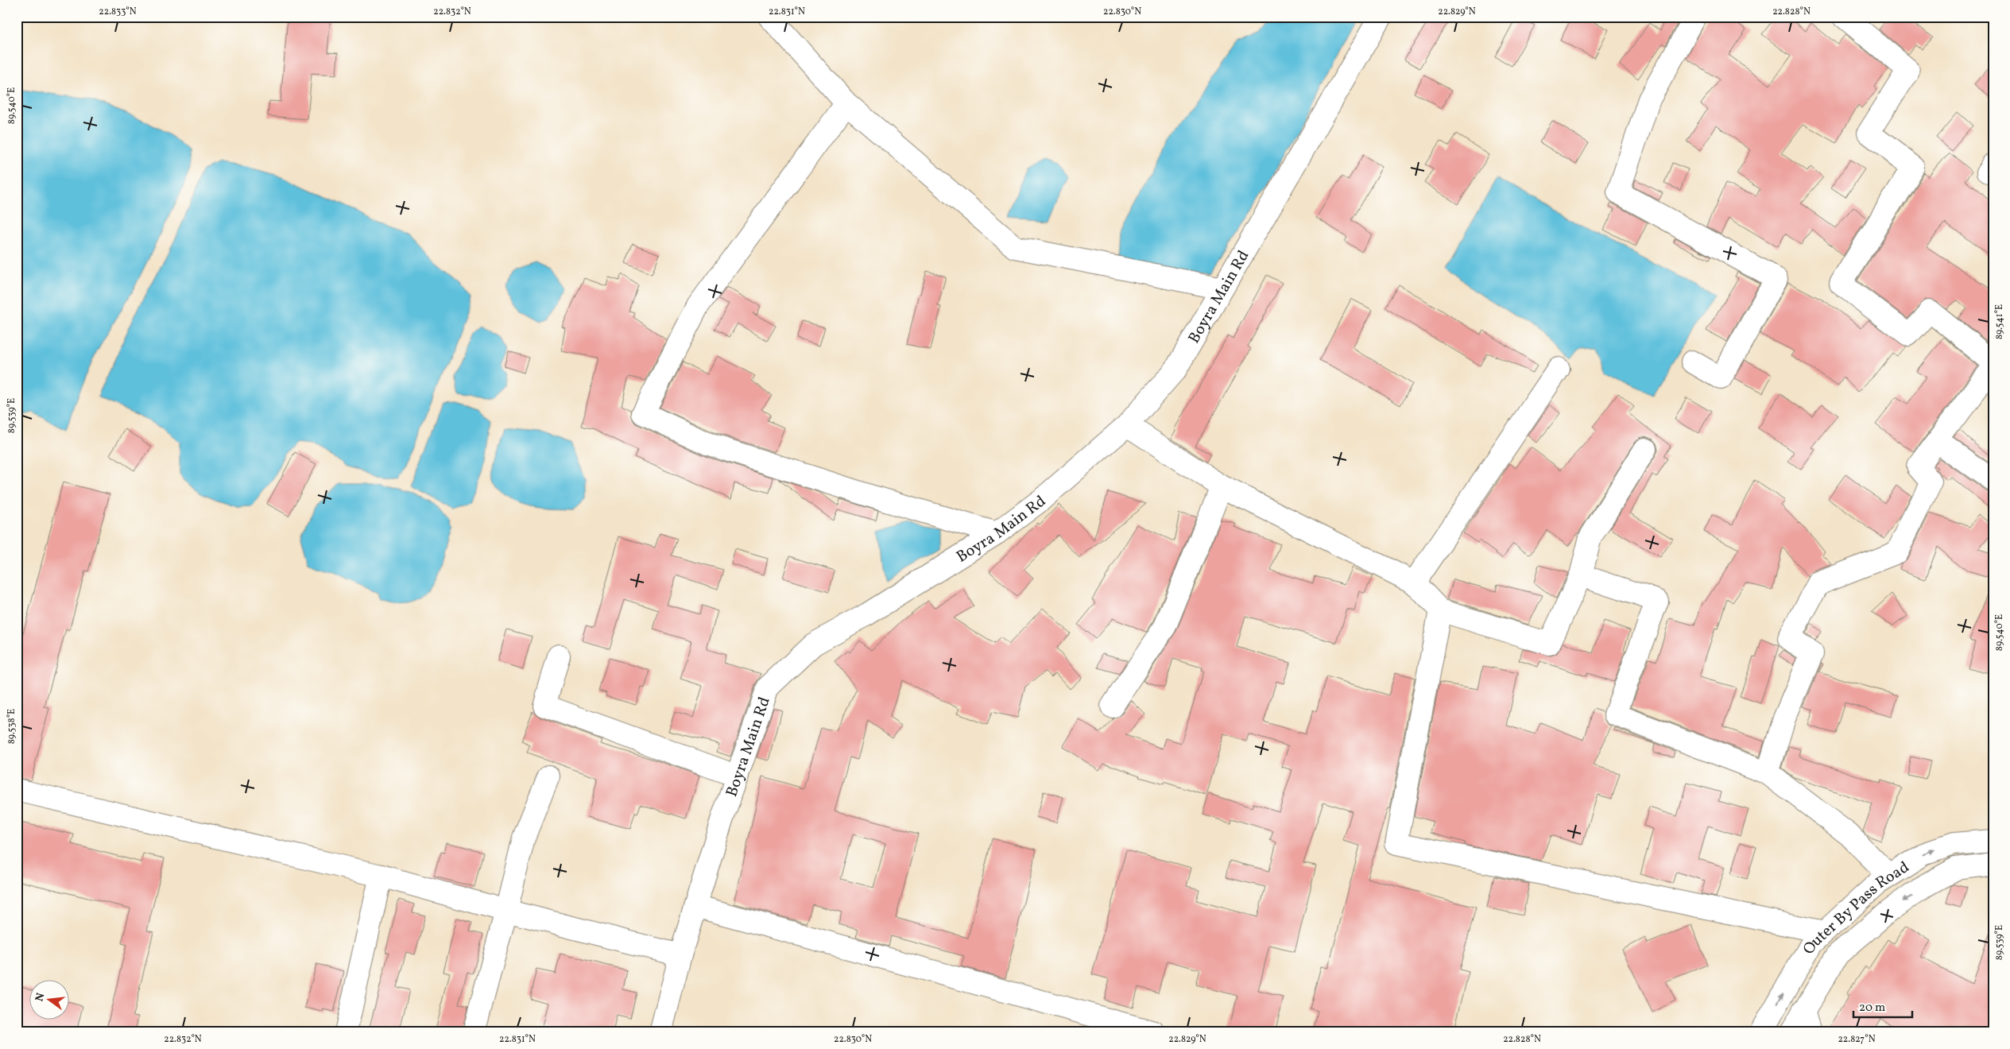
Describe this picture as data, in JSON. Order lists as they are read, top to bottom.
{
  "streets": {
    "street": ["Boyra Main Rd", "Outer By Pass Road"]
  },
  "scale_bar": "20 m",
  "north": "left",
  "coordinates": [
    "22.833°N",
    "22.832°N",
    "22.831°N",
    "22.830°N",
    "22.829°N",
    "22.828°N",
    "89.540°E",
    "89.541°E",
    "89.539°E",
    "89.538°E",
    "22.827°N"
  ]
}
